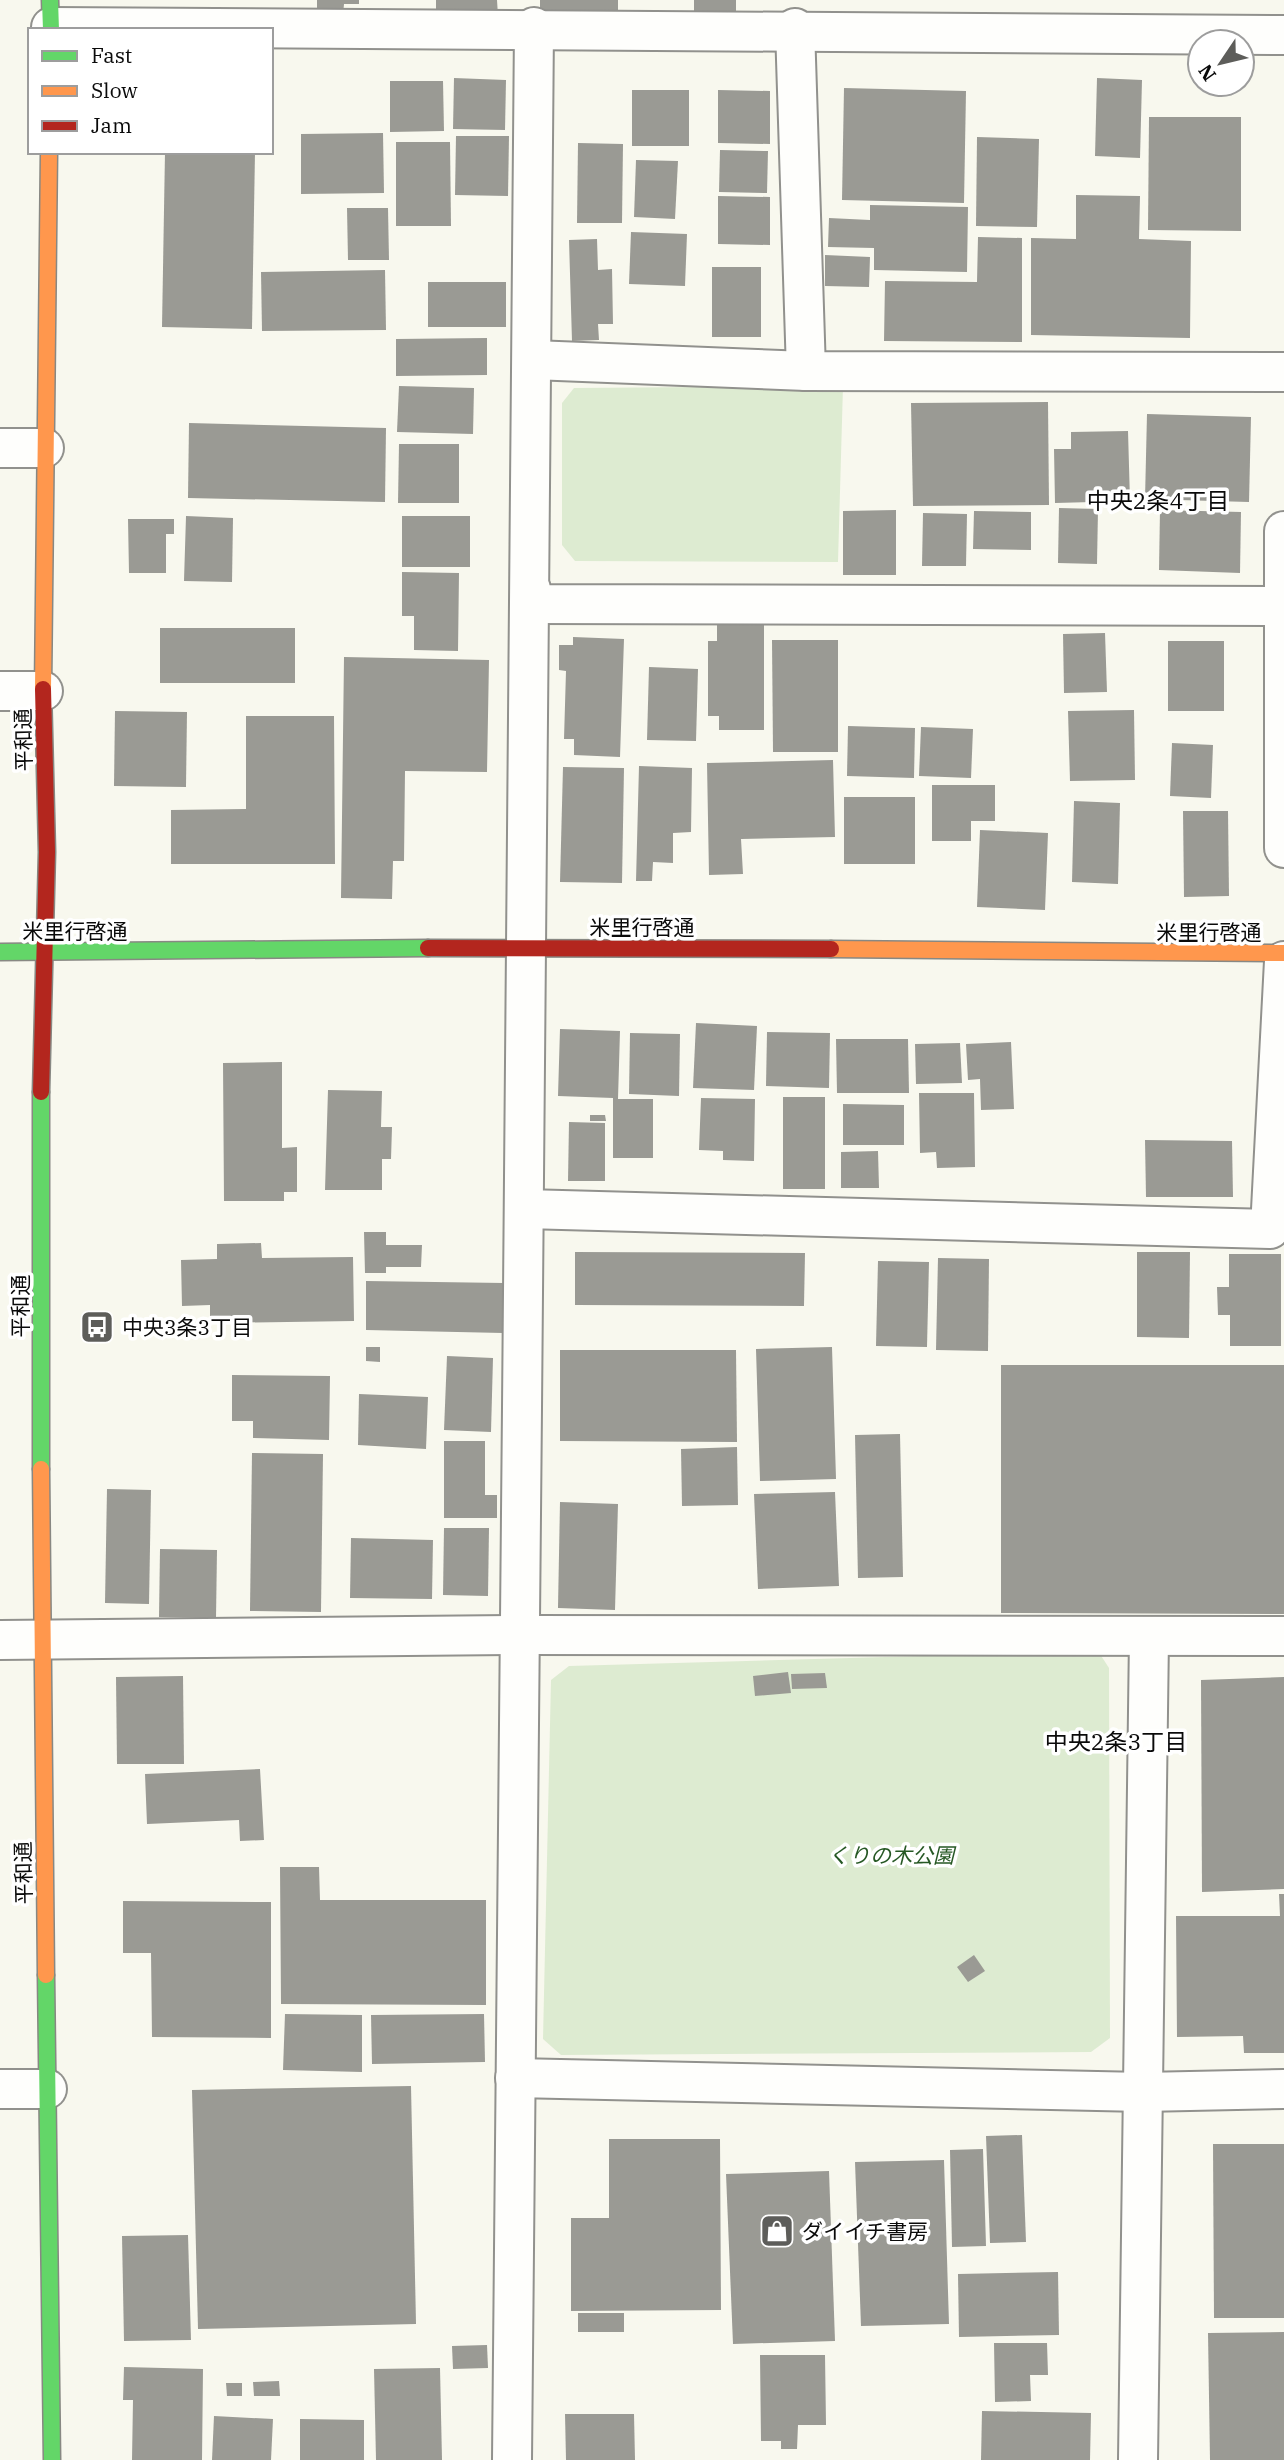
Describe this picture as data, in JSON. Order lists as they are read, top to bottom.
{
  "streets": {
    "street": ["平和通", "米里行啓通"]
  },
  "crossings": [
    ["平和通", "米里行啓通"]
  ],
  "districts": ["中央2条4丁目", "中央2条3丁目"],
  "parks": ["くりの木公園"],
  "places": {
    "bus stop": ["中央3条3丁目"],
    "shop": ["ダイイチ書房"]
  },
  "legend": ["Fast", "Slow", "Jam"],
  "north": "bottom left"
}
